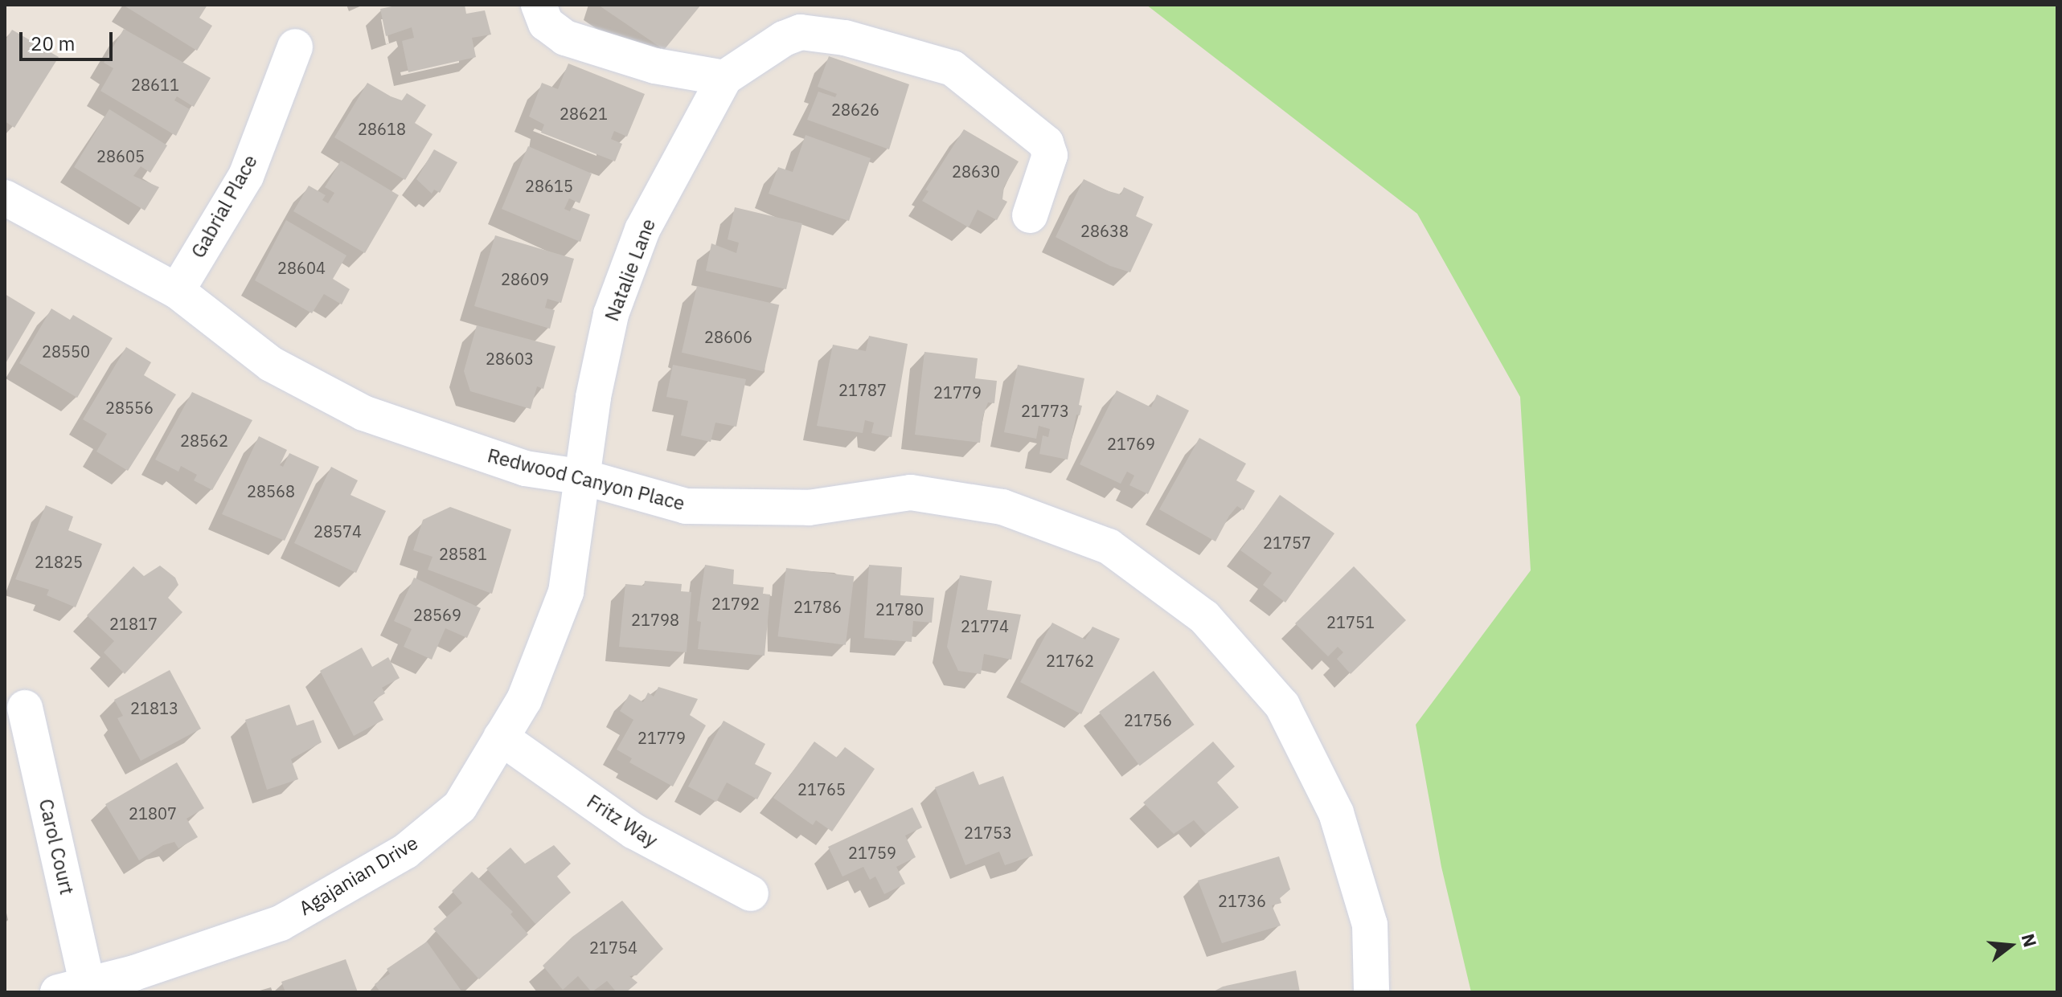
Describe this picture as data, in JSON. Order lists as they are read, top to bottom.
{
  "streets": {
    "street": [
      "Gabrial Place",
      "Natalie Lane",
      "Redwood Canyon Place",
      "Fritz Way",
      "Carol Court",
      "Agajanian Drive"
    ]
  },
  "crossings": [
    ["Gabrial Place", "Redwood Canyon Place"],
    ["Natalie Lane", "Redwood Canyon Place"],
    ["Natalie Lane", "Agajanian Drive"],
    ["Redwood Canyon Place", "Agajanian Drive"],
    ["Fritz Way", "Agajanian Drive"],
    ["Carol Court", "Agajanian Drive"]
  ],
  "house_numbers": [
    "28611",
    "28626",
    "28621",
    "28618",
    "28605",
    "28630",
    "28615",
    "28638",
    "28604",
    "28609",
    "28606",
    "28550",
    "28603",
    "21787",
    "21779",
    "28556",
    "21773",
    "28562",
    "21769",
    "28568",
    "28574",
    "21757",
    "28581",
    "21825",
    "21792",
    "21786",
    "21780",
    "28569",
    "21798",
    "21751",
    "21817",
    "21774",
    "21762",
    "21813",
    "21756",
    "21779",
    "21765",
    "21807",
    "21753",
    "21759",
    "21736",
    "21754"
  ],
  "scale_bar": "20 m",
  "north": "right"
}
